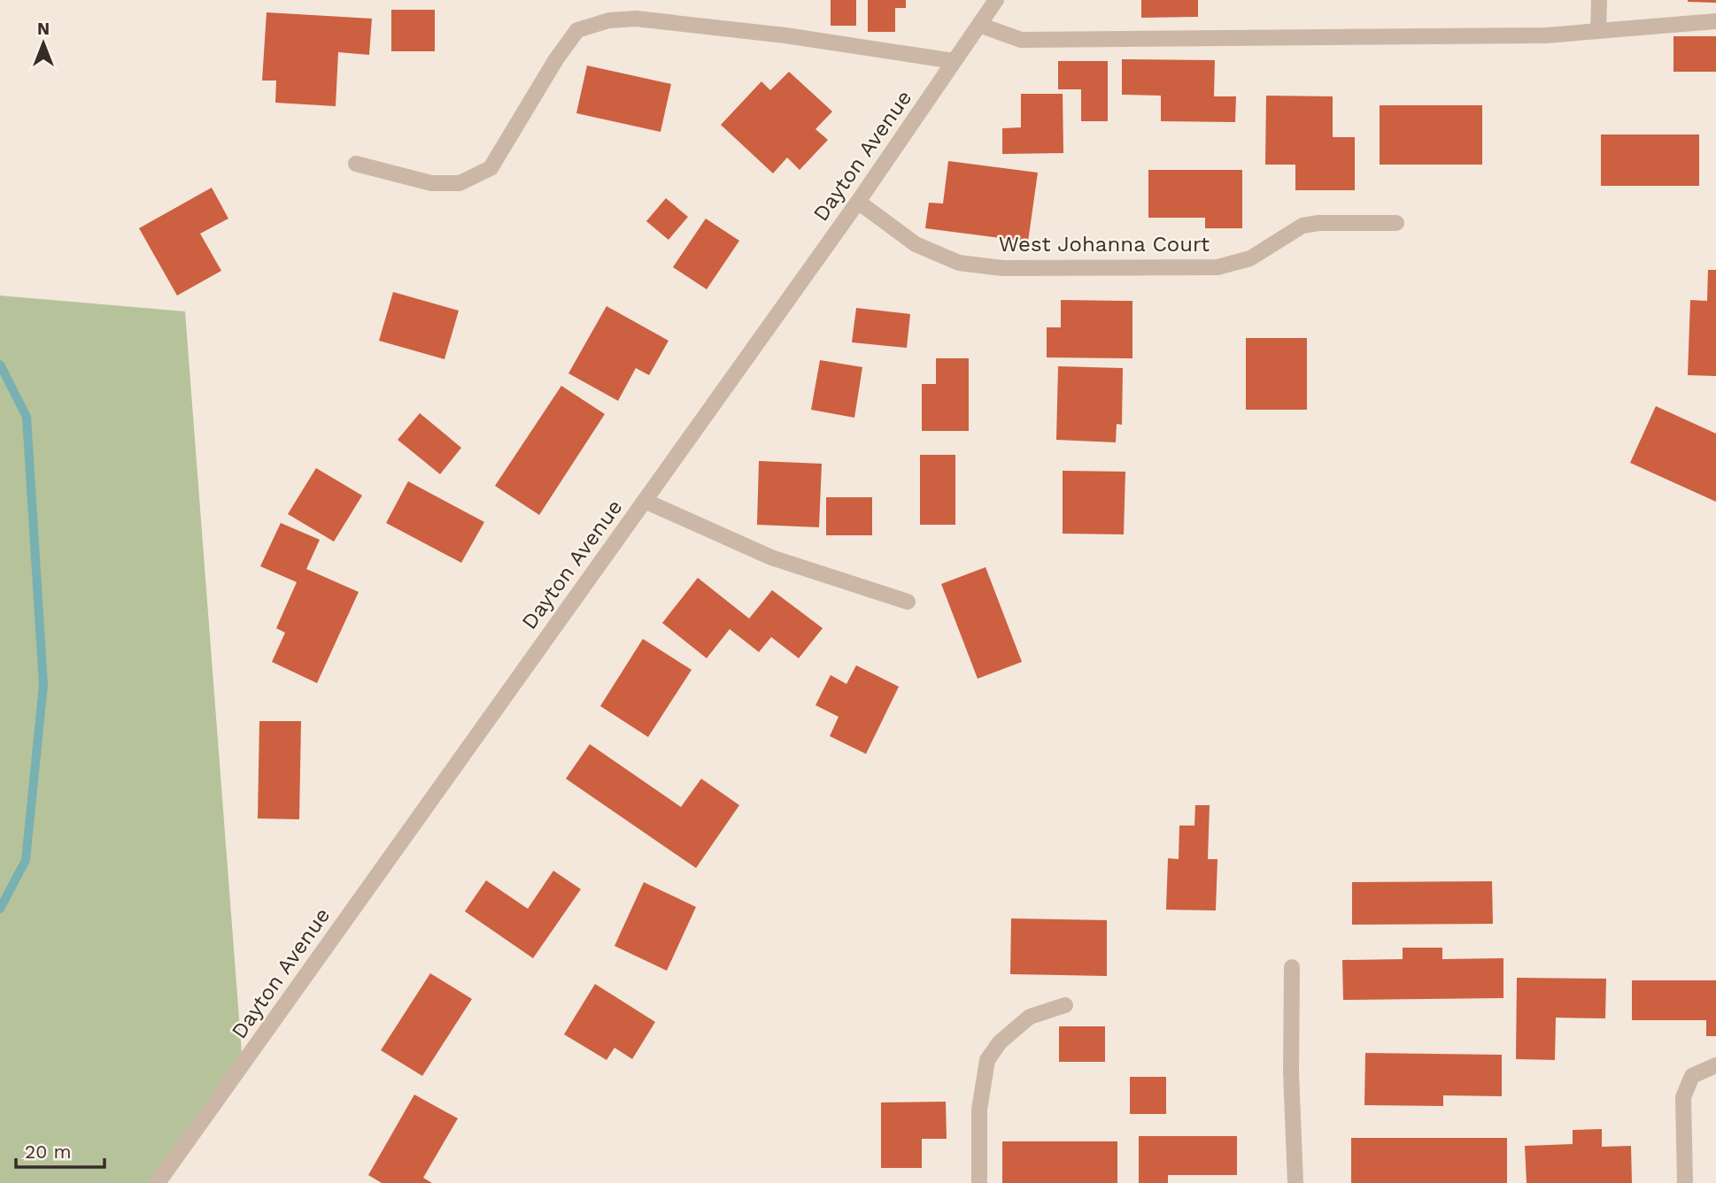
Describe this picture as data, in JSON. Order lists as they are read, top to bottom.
{
  "streets": {
    "street": ["Dayton Avenue", "West Johanna Court"]
  },
  "crossings": [
    ["Dayton Avenue", "West Johanna Court"]
  ],
  "scale_bar": "20 m",
  "north": "top"
}
